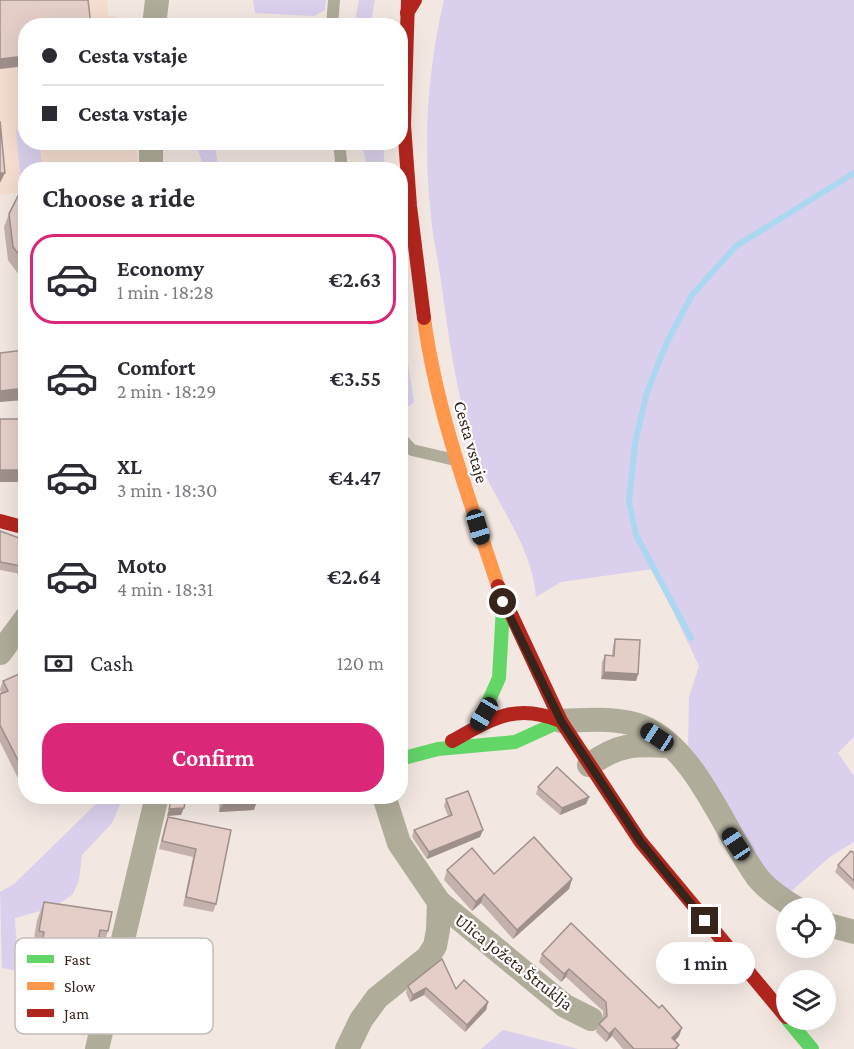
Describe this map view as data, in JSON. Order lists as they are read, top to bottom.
{
  "streets": {
    "main road": ["Cesta vstaje"],
    "street": ["Ulica Jožeta Štruklja"]
  },
  "legend": ["Fast", "Slow", "Jam"],
  "page": {
    "banner": ["Cesta vstaje", "Cesta vstaje"],
    "heading": "Choose a ride",
    "list": [
      {
        "name": "Economy",
        "note": "1 min · 18:28",
        "value": "€2.63"
      },
      {
        "name": "Comfort",
        "note": "2 min · 18:29",
        "value": "€3.55"
      },
      {
        "name": "XL",
        "note": "3 min · 18:30",
        "value": "€4.47"
      },
      {
        "name": "Moto",
        "note": "4 min · 18:31",
        "value": "€2.64"
      }
    ],
    "pay": ["Cash", "120 m"],
    "buttons": "Confirm",
    "bubble": "1 min"
  }
}
